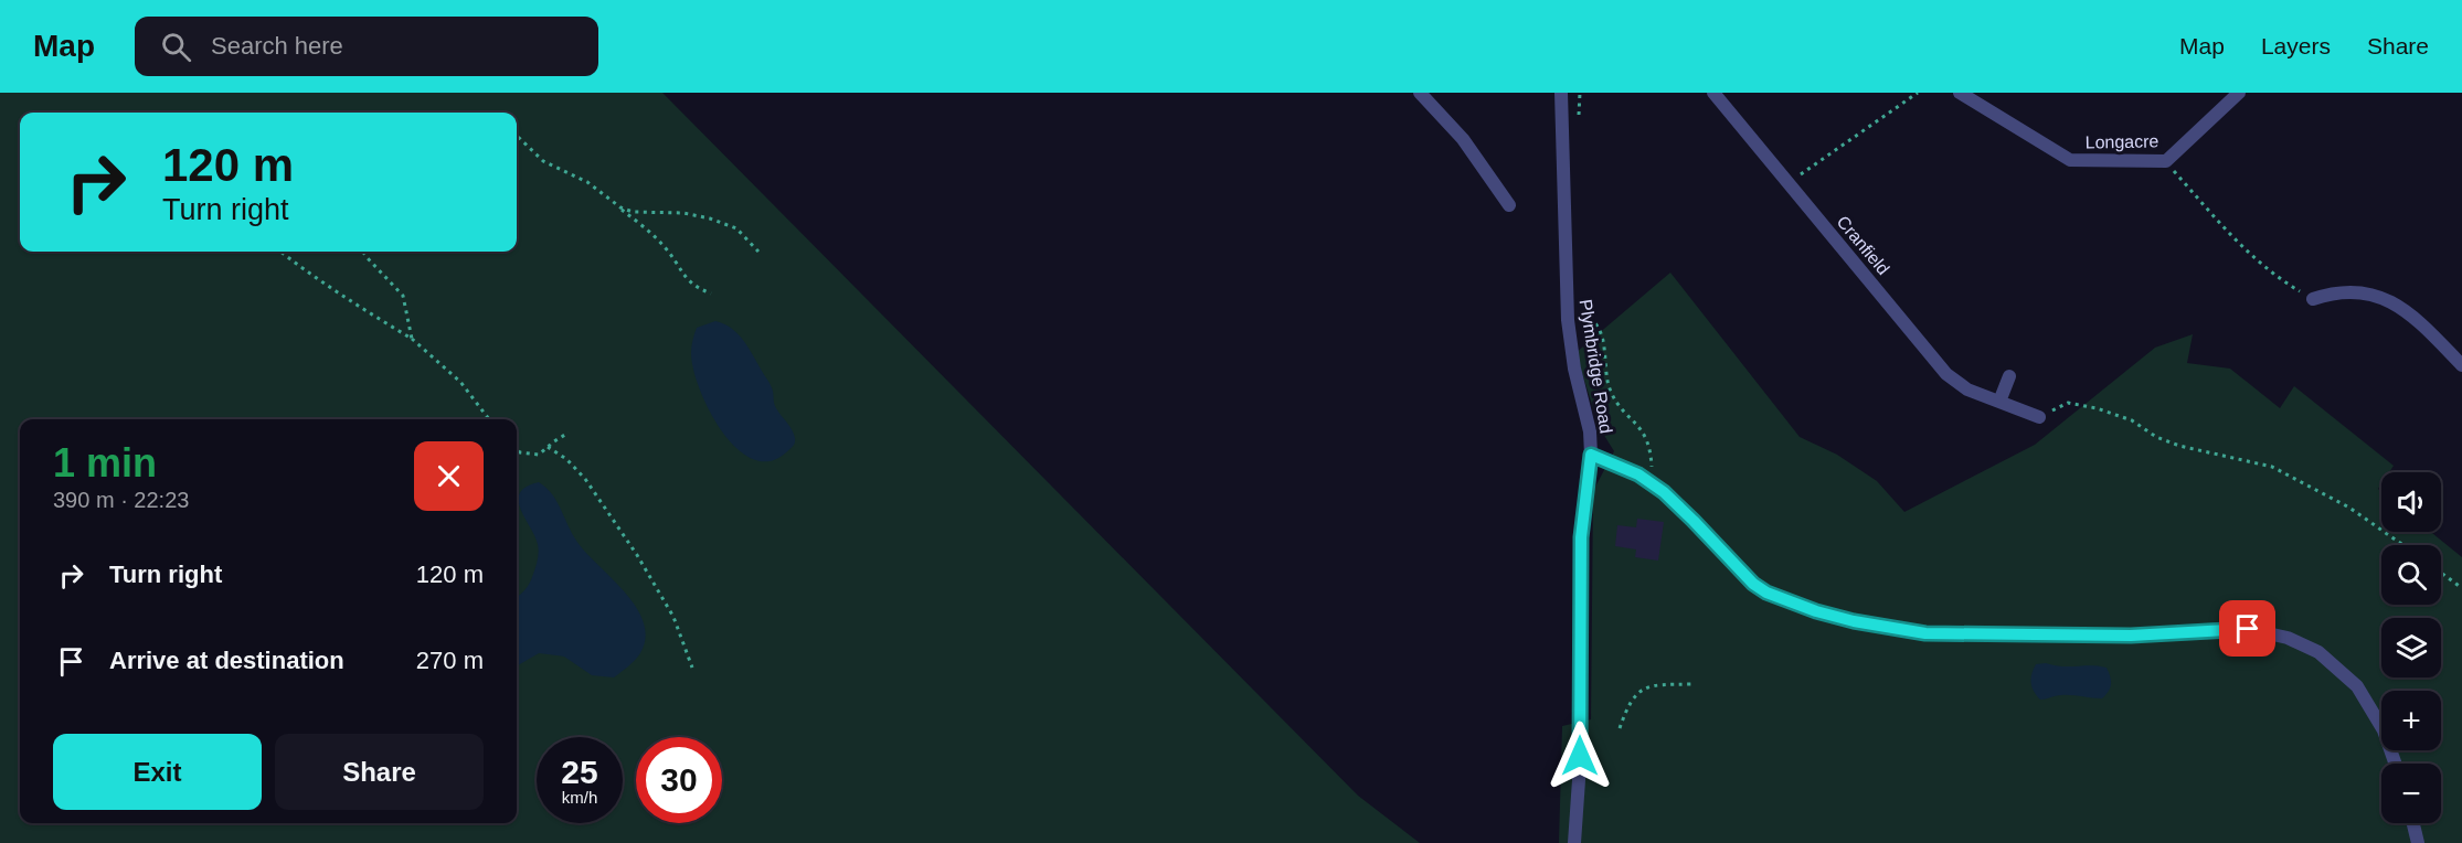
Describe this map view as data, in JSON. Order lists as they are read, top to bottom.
{
  "streets": {
    "street": ["Longacre", "Cranfield", "Plymbridge Road"]
  },
  "page": {
    "header": "Map",
    "search": "Search here",
    "nav": ["Map", "Layers", "Share"],
    "turn": ["120 m", "Turn right"],
    "heading": ["1 min", "390 m · 22:23"],
    "map_buttons": ["+", "−"],
    "list": [
      {
        "name": "Turn right",
        "value": "120 m"
      },
      {
        "name": "Arrive at destination",
        "value": "270 m"
      }
    ],
    "buttons": ["Exit", "Share"],
    "speed": "25 km/h",
    "limit": "30"
  }
}
